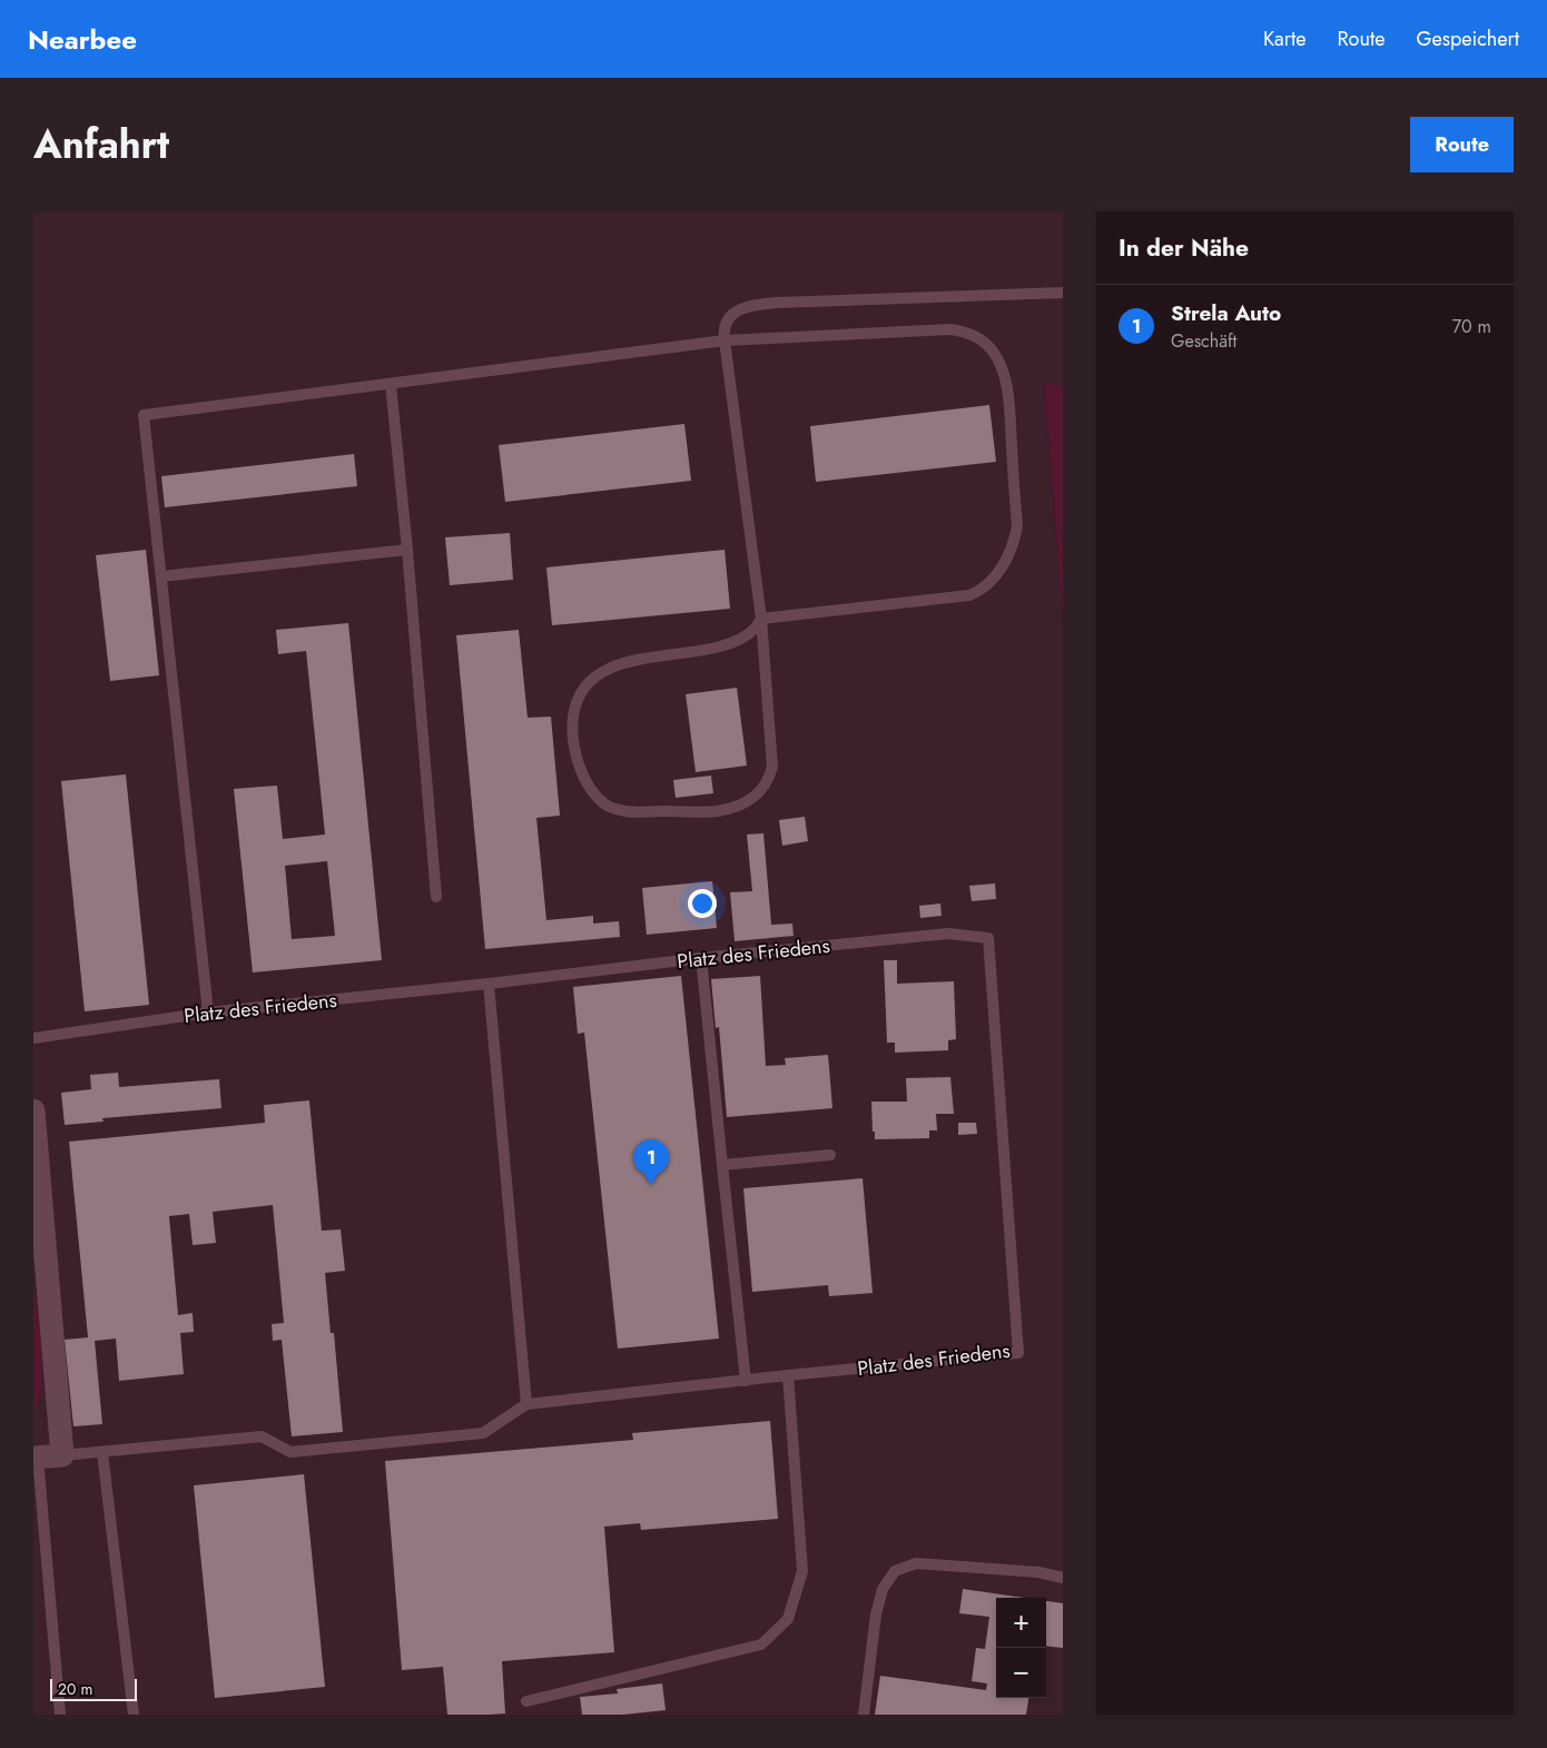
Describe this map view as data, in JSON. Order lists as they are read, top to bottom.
{
  "streets": {
    "lane": ["Platz des Friedens"]
  },
  "scale_bar": "20 m",
  "page": {
    "header": "Nearbee",
    "nav": ["Karte", "Route", "Gespeichert"],
    "title": "Anfahrt",
    "buttons": "Route",
    "heading": "In der Nähe",
    "list": [
      {
        "mark": "1",
        "name": "Strela Auto",
        "note": "Geschäft",
        "value": "70 m"
      }
    ],
    "pins": "1",
    "map_buttons": ["+", "−"],
    "scale": "20 m"
  }
}
